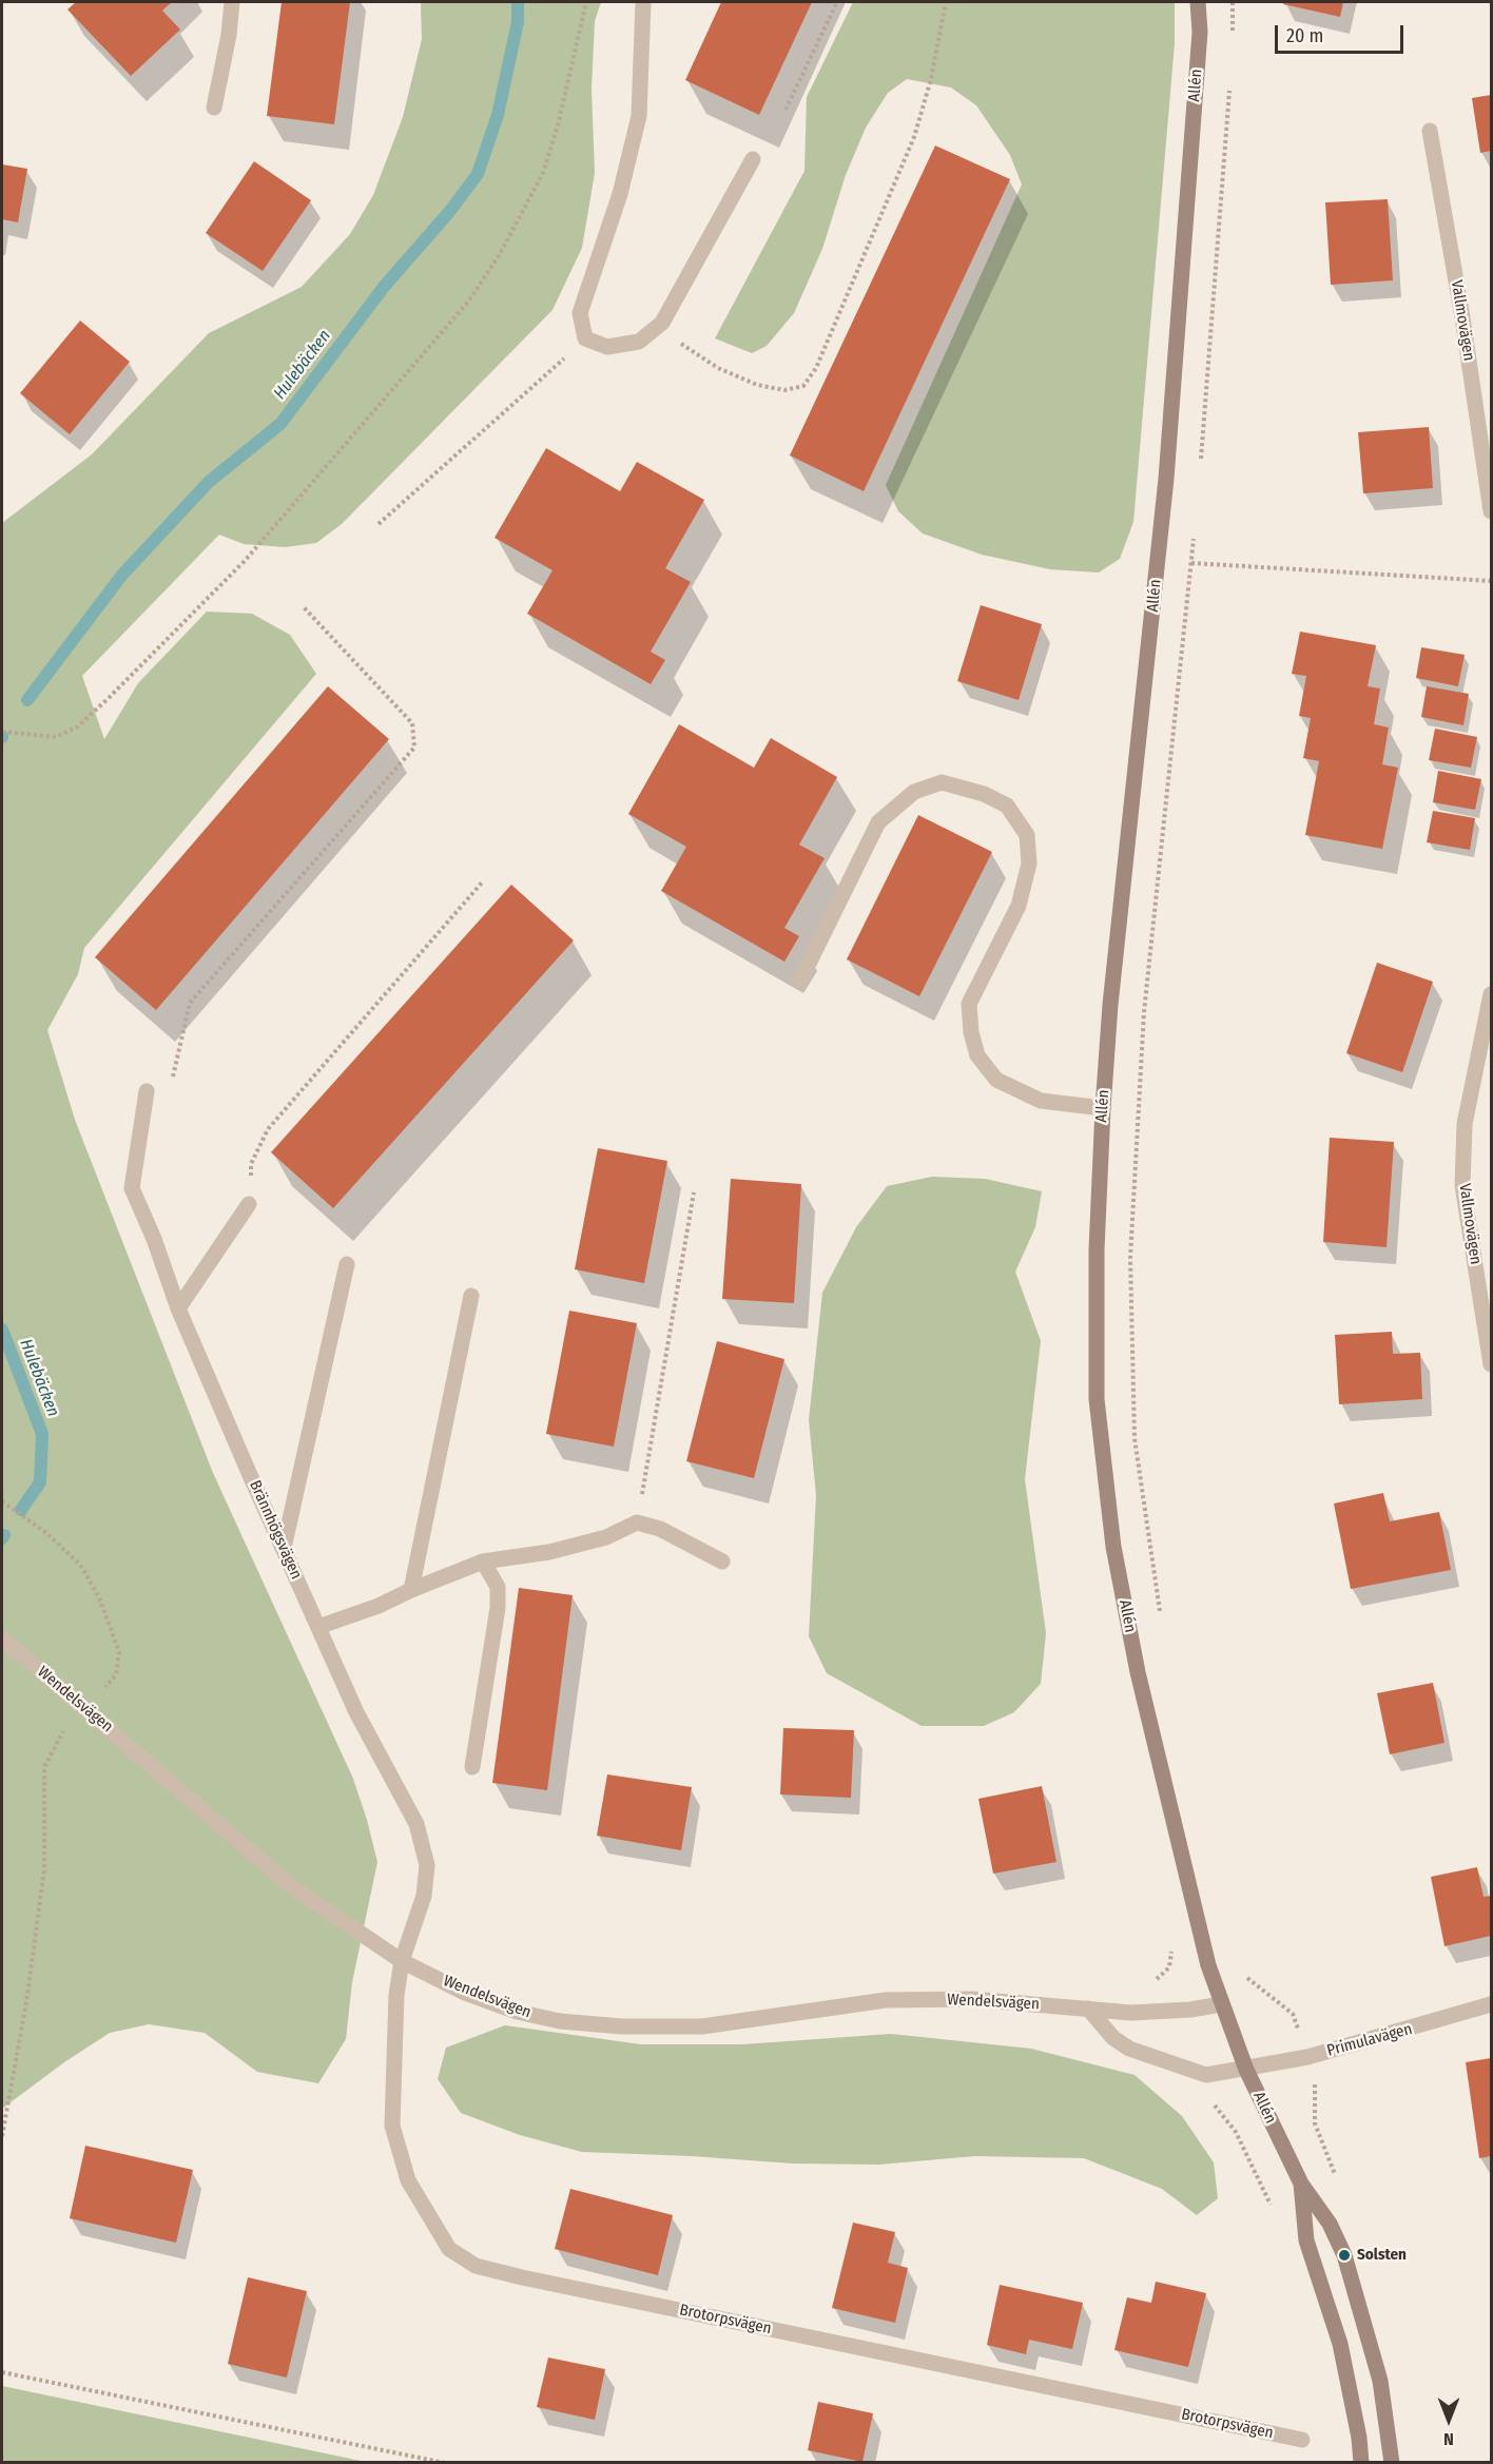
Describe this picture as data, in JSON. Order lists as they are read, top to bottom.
{
  "streets": {
    "street": [
      "Allén",
      "Vallmovägen",
      "Brännhögsvägen",
      "Wendelsvägen",
      "Primulavägen",
      "Brotorpsvägen"
    ]
  },
  "crossings": [
    ["Allén", "Wendelsvägen"],
    ["Allén", "Primulavägen"],
    ["Brännhögsvägen", "Wendelsvägen"],
    ["Brännhögsvägen", "Brotorpsvägen"],
    ["Wendelsvägen", "Brotorpsvägen"]
  ],
  "water": ["Hulebäcken"],
  "places": ["Solsten"],
  "scale_bar": "20 m",
  "north": "bottom"
}
